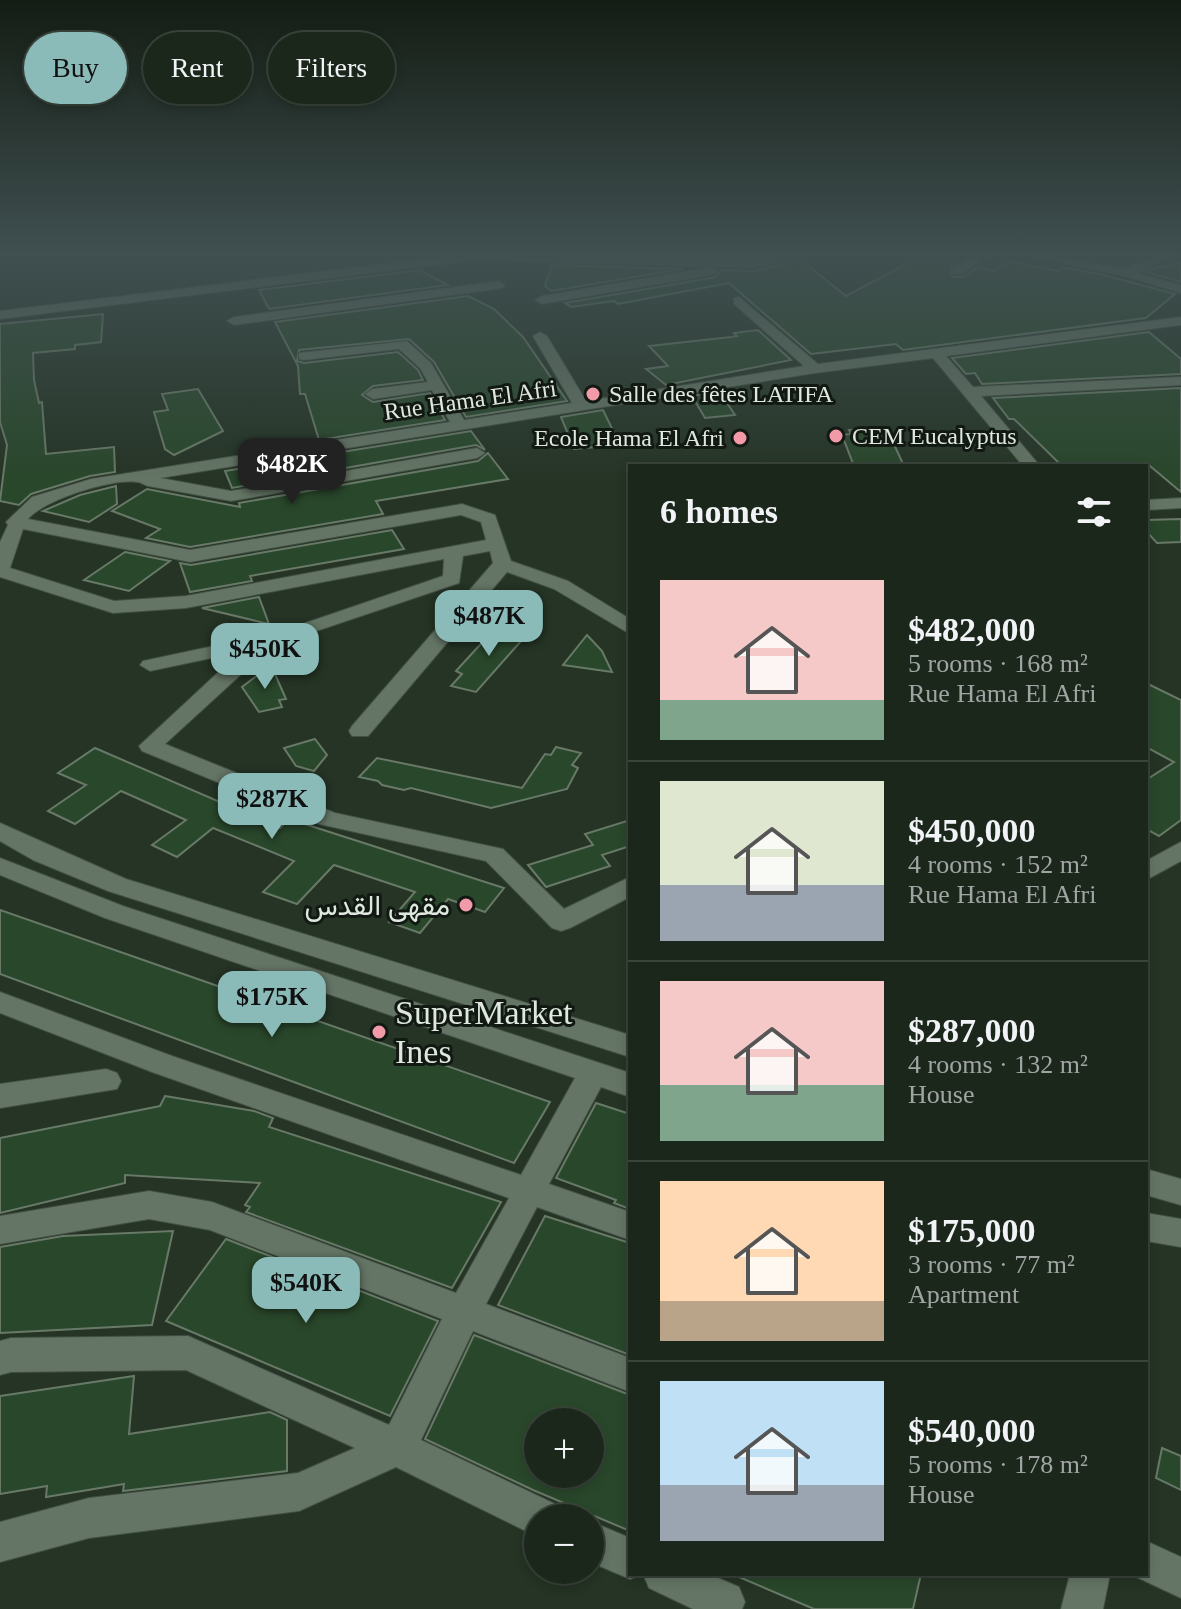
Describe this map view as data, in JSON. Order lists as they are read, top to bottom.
{
  "streets": {
    "street": ["Rue Hama El Afri"]
  },
  "places": [
    "Salle des fêtes LATIFA",
    "CEM Eucalyptus",
    "Ecole Hama El Afri",
    "مقهى القدس",
    "SuperMarket Ines"
  ],
  "page": {
    "chip": ["Buy", "Rent", "Filters"],
    "price": [
      "$482K",
      "$487K",
      "$450K",
      "$287K",
      "$175K",
      "$540K"
    ],
    "heading": "6 homes",
    "list": [
      {
        "name": "$482,000",
        "note": "5 rooms · 168 m² · Rue Hama El Afri"
      },
      {
        "name": "$450,000",
        "note": "4 rooms · 152 m² · Rue Hama El Afri"
      },
      {
        "name": "$287,000",
        "note": "4 rooms · 132 m² · House"
      },
      {
        "name": "$175,000",
        "note": "3 rooms · 77 m² · Apartment"
      },
      {
        "name": "$540,000",
        "note": "5 rooms · 178 m² · House"
      }
    ],
    "map_buttons": ["+", "−"]
  }
}
